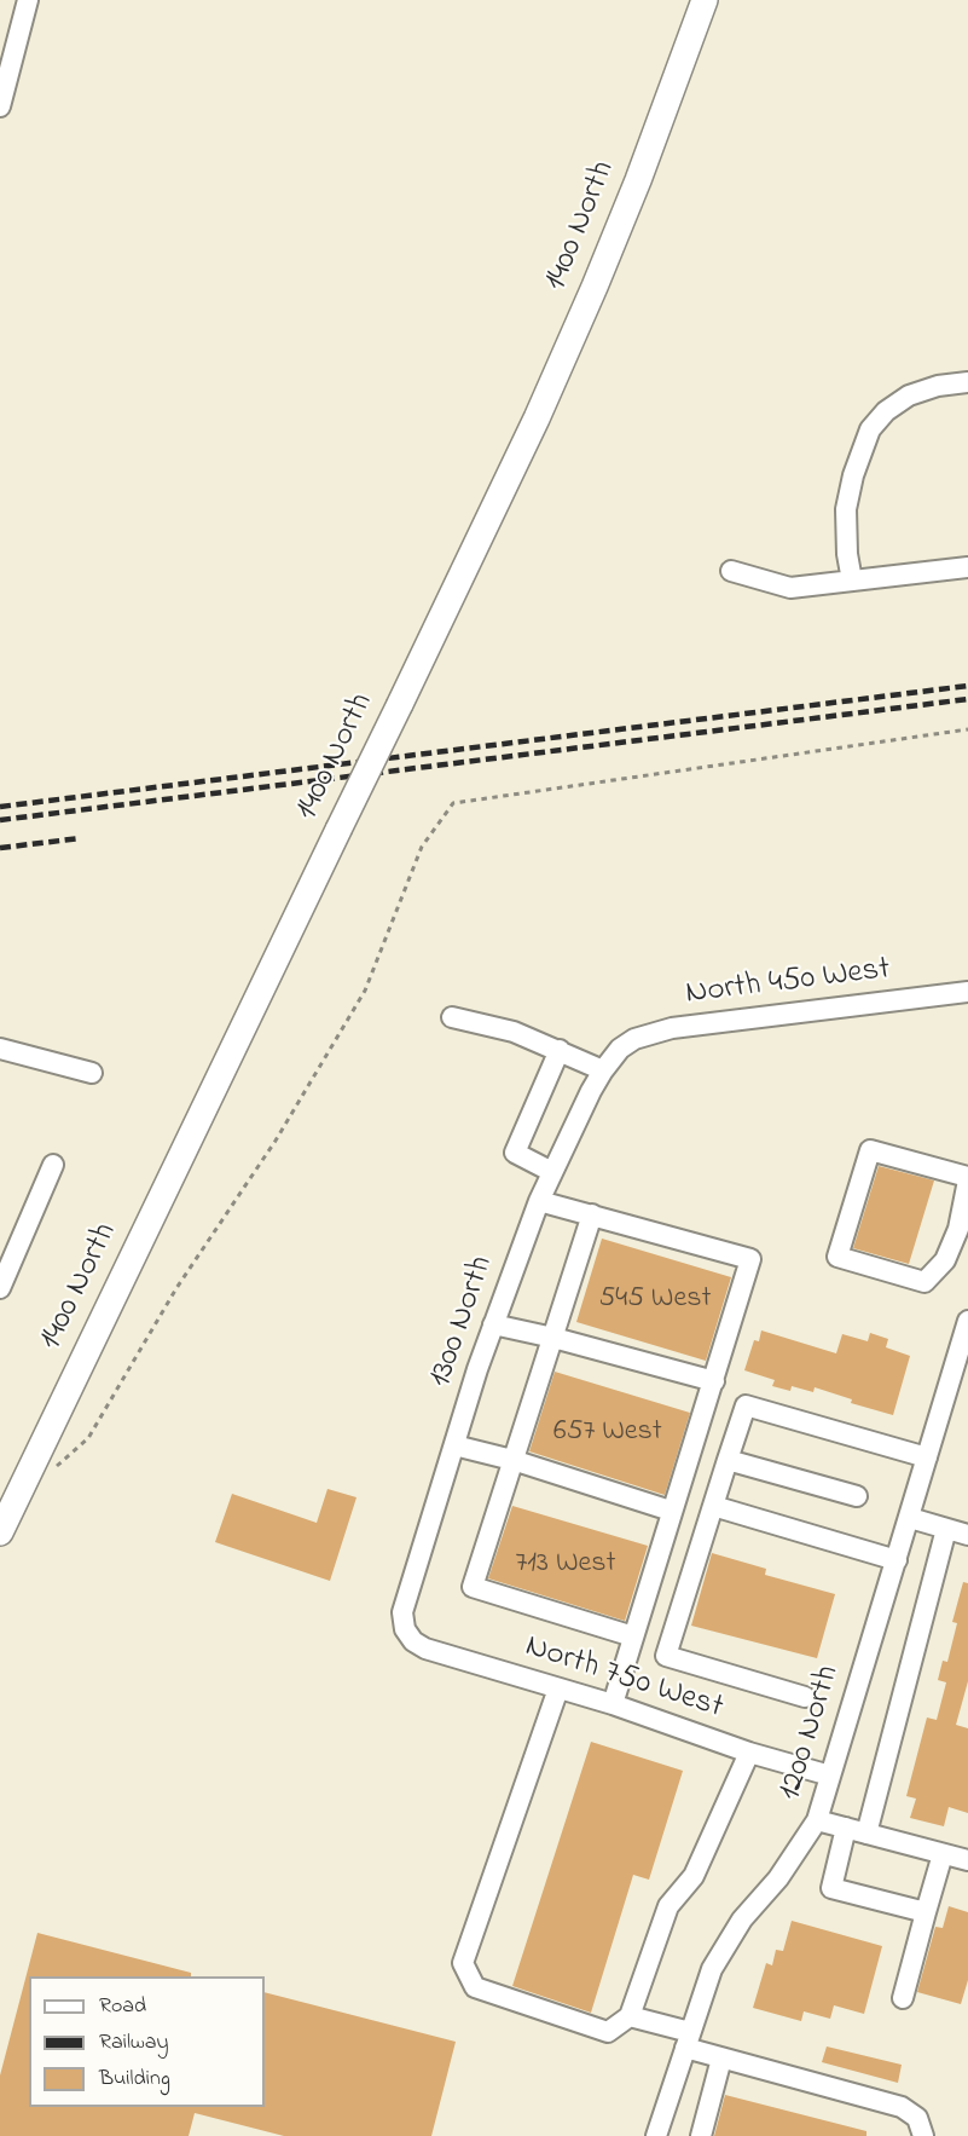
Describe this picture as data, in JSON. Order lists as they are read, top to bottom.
{
  "streets": {
    "main road": ["1400 North"],
    "street": [
      "North 450 West",
      "1300 North",
      "North 750 West",
      "1200 North"
    ]
  },
  "crossings": [
    ["North 450 West", "1300 North"],
    ["1300 North", "North 750 West"],
    ["North 750 West", "1200 North"]
  ],
  "house_numbers": ["545 West", "657 West", "713 West"],
  "legend": ["Road", "Railway", "Building"]
}
